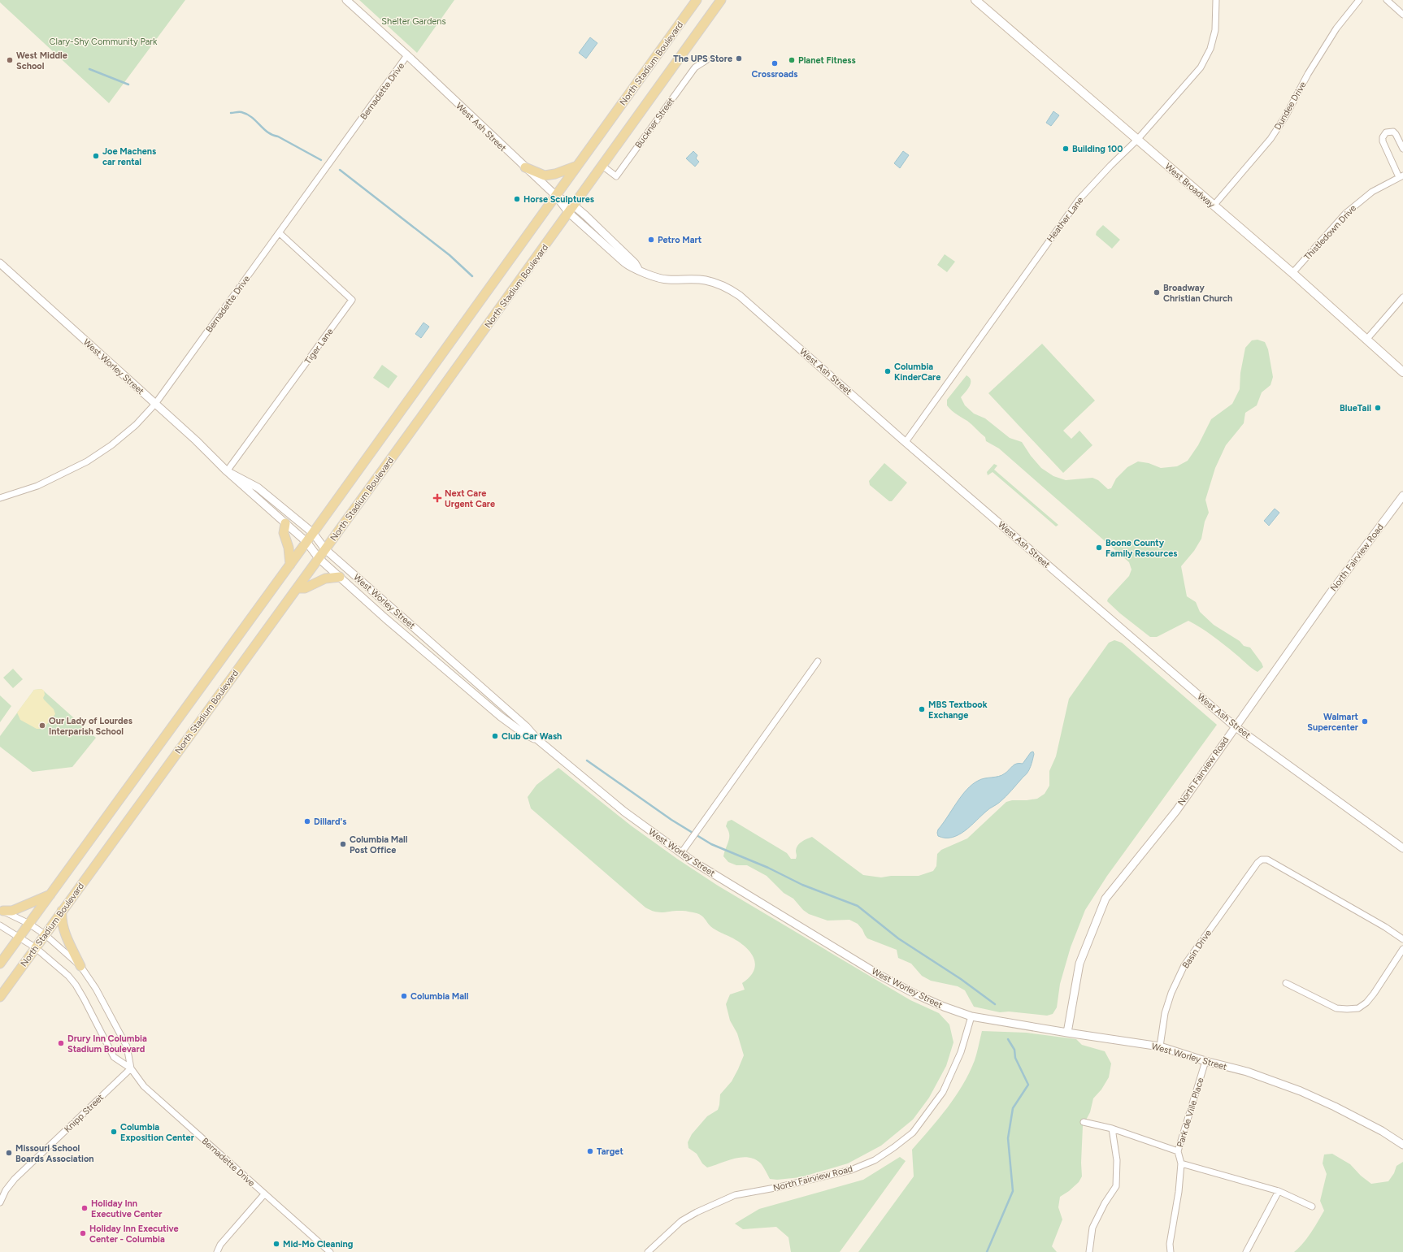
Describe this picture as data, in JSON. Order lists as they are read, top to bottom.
{
  "streets": {
    "main road": ["North Stadium Boulevard", "West Broadway"],
    "street": [
      "Bernadette Drive",
      "Dundee Drive",
      "Buckner Street",
      "West Ash Street",
      "Heather Lane",
      "Thistledown Drive",
      "Tiger Lane",
      "West Worley Street",
      "North Fairview Road",
      "Basin Drive",
      "Park de Ville Place",
      "Knipp Street"
    ]
  },
  "crossings": [
    ["North Stadium Boulevard", "Bernadette Drive"],
    ["North Stadium Boulevard", "Buckner Street"],
    ["North Stadium Boulevard", "West Ash Street"],
    ["North Stadium Boulevard", "West Worley Street"],
    ["Bernadette Drive", "West Ash Street"],
    ["Bernadette Drive", "Tiger Lane"],
    ["Bernadette Drive", "West Worley Street"],
    ["Bernadette Drive", "Knipp Street"],
    ["Dundee Drive", "West Broadway"],
    ["West Ash Street", "Heather Lane"],
    ["West Ash Street", "North Fairview Road"],
    ["West Broadway", "Heather Lane"],
    ["West Broadway", "Thistledown Drive"],
    ["Tiger Lane", "West Worley Street"],
    ["West Worley Street", "North Fairview Road"],
    ["West Worley Street", "Basin Drive"],
    ["West Worley Street", "Park de Ville Place"]
  ],
  "parks": ["Shelter Gardens", "Clary-Shy Community Park"],
  "places": {
    "other": [
      "The UPS Store",
      "West Middle School",
      "Planet Fitness",
      "Crossroads",
      "Building 100",
      "Joe Machens car rental",
      "Horse Sculptures",
      "Petro Mart",
      "Broadway Christian Church",
      "Columbia KinderCare",
      "BlueTail",
      "Boone County Family Resources",
      "MBS Textbook Exchange",
      "Walmart Supercenter",
      "Our Lady of Lourdes Interparish School",
      "Club Car Wash",
      "Dillard's",
      "Columbia Mall Post Office",
      "Columbia Mall",
      "Drury Inn Columbia Stadium Boulevard",
      "Columbia Exposition Center",
      "Target",
      "Missouri School Boards Association",
      "Holiday Inn Executive Center",
      "Holiday Inn Executive Center - Columbia",
      "Mid-Mo Cleaning"
    ],
    "health": ["Next Care Urgent Care"]
  }
}
